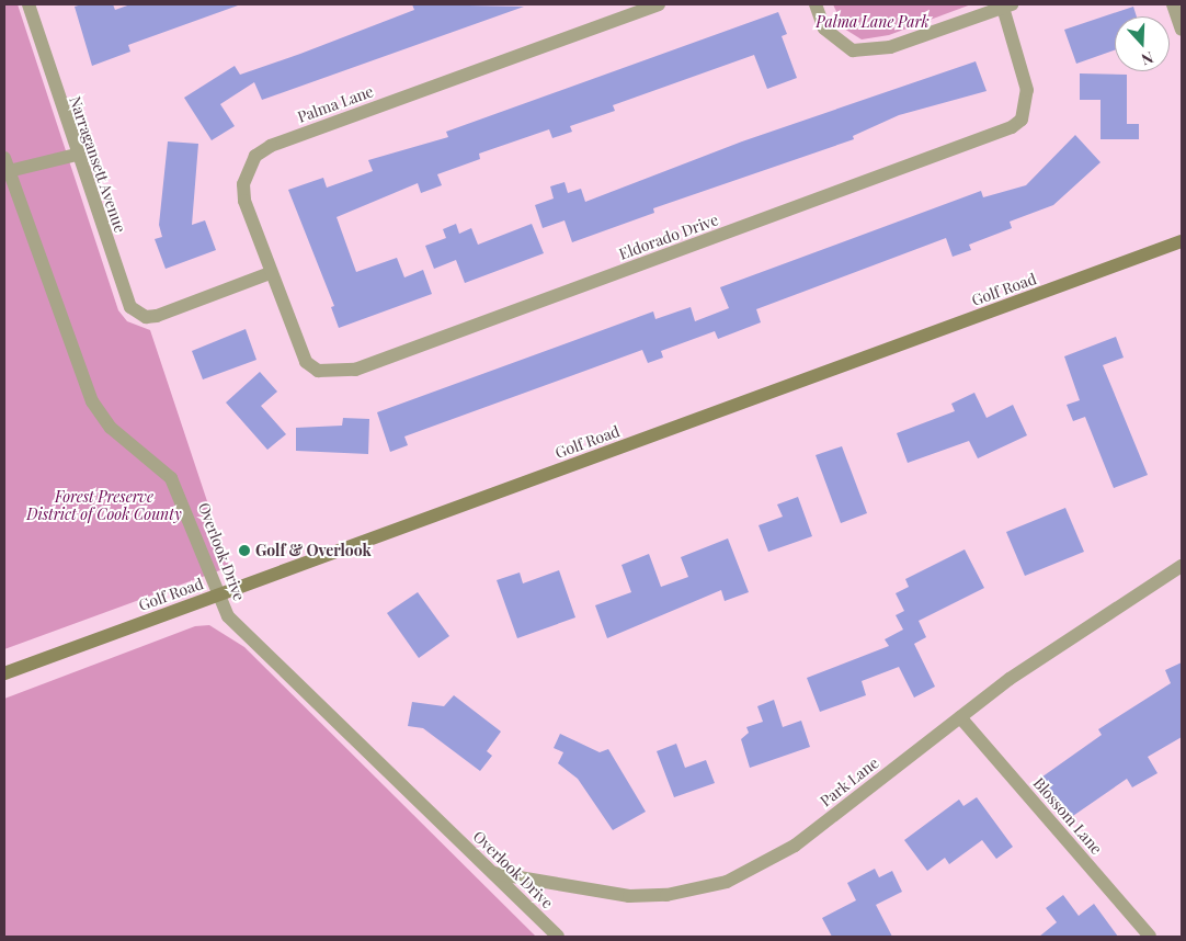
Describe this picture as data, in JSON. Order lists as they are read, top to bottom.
{
  "streets": {
    "main road": ["Golf Road"],
    "street": [
      "Palma Lane",
      "Narragansett Avenue",
      "Eldorado Drive",
      "Overlook Drive",
      "Park Lane",
      "Blossom Lane"
    ]
  },
  "crossings": [
    ["Palma Lane", "Narragansett Avenue"],
    ["Palma Lane", "Eldorado Drive"],
    ["Narragansett Avenue", "Eldorado Drive"],
    ["Golf Road", "Overlook Drive"],
    ["Overlook Drive", "Park Lane"],
    ["Park Lane", "Blossom Lane"]
  ],
  "parks": ["Palma Lane Park", "Forest Preserve District of Cook County"],
  "places": ["Golf & Overlook"],
  "north": "bottom"
}
